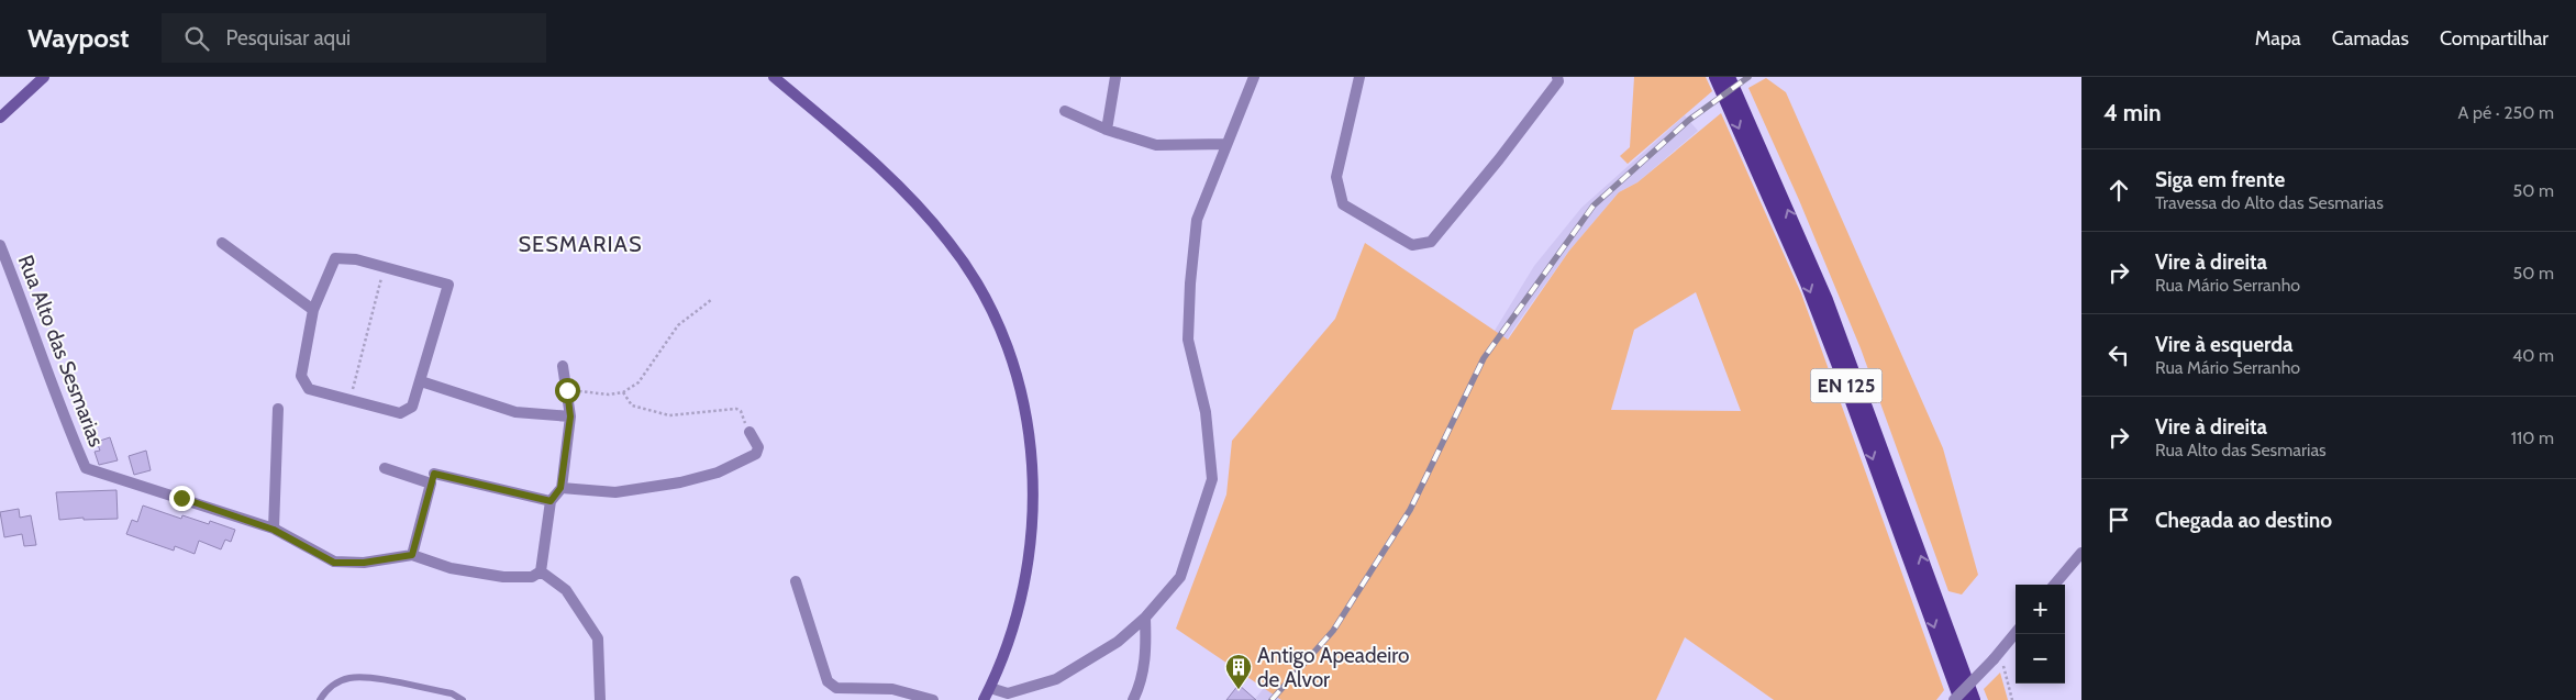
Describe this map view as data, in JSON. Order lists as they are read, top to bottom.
{
  "streets": {
    "main road": ["EN 125"],
    "street": ["Rua Alto das Sesmarias"]
  },
  "districts": ["SESMARIAS"],
  "places": {
    "building": ["Antigo Apeadeiro de Alvor"]
  },
  "page": {
    "header": "Waypost",
    "search": "Pesquisar aqui",
    "nav": ["Mapa", "Camadas", "Compartilhar"],
    "heading": ["4 min", "A pé · 250 m"],
    "list": [
      ["Siga em frente", "Travessa do Alto das Sesmarias", "50 m"],
      ["Vire à direita", "Rua Mário Serranho", "50 m"],
      ["Vire à esquerda", "Rua Mário Serranho", "40 m"],
      ["Vire à direita", "Rua Alto das Sesmarias", "110 m"],
      "Chegada ao destino"
    ],
    "map_buttons": ["+", "−"]
  }
}
